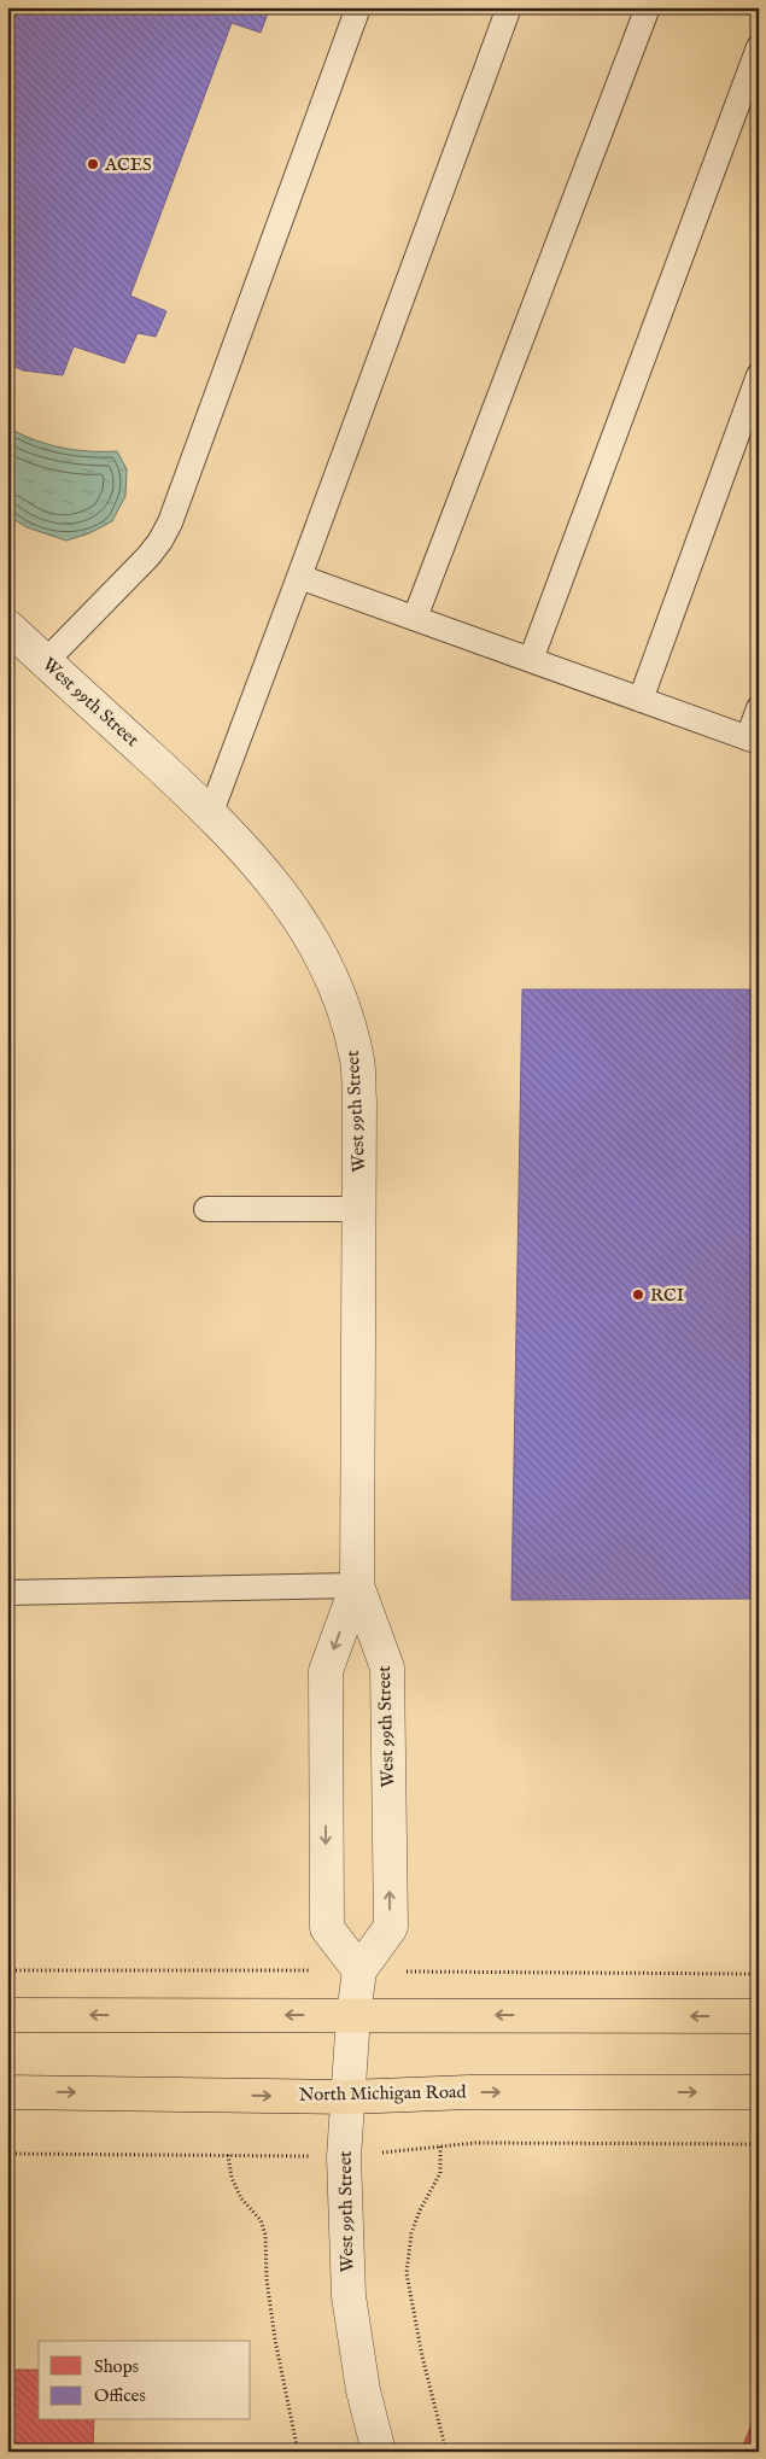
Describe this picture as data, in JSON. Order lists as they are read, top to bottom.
{
  "streets": {
    "main road": ["North Michigan Road"],
    "street": ["West 99th Street"]
  },
  "crossings": [
    ["West 99th Street", "North Michigan Road"]
  ],
  "places": ["ACES", "RCI"],
  "legend": ["Shops", "Offices"]
}
